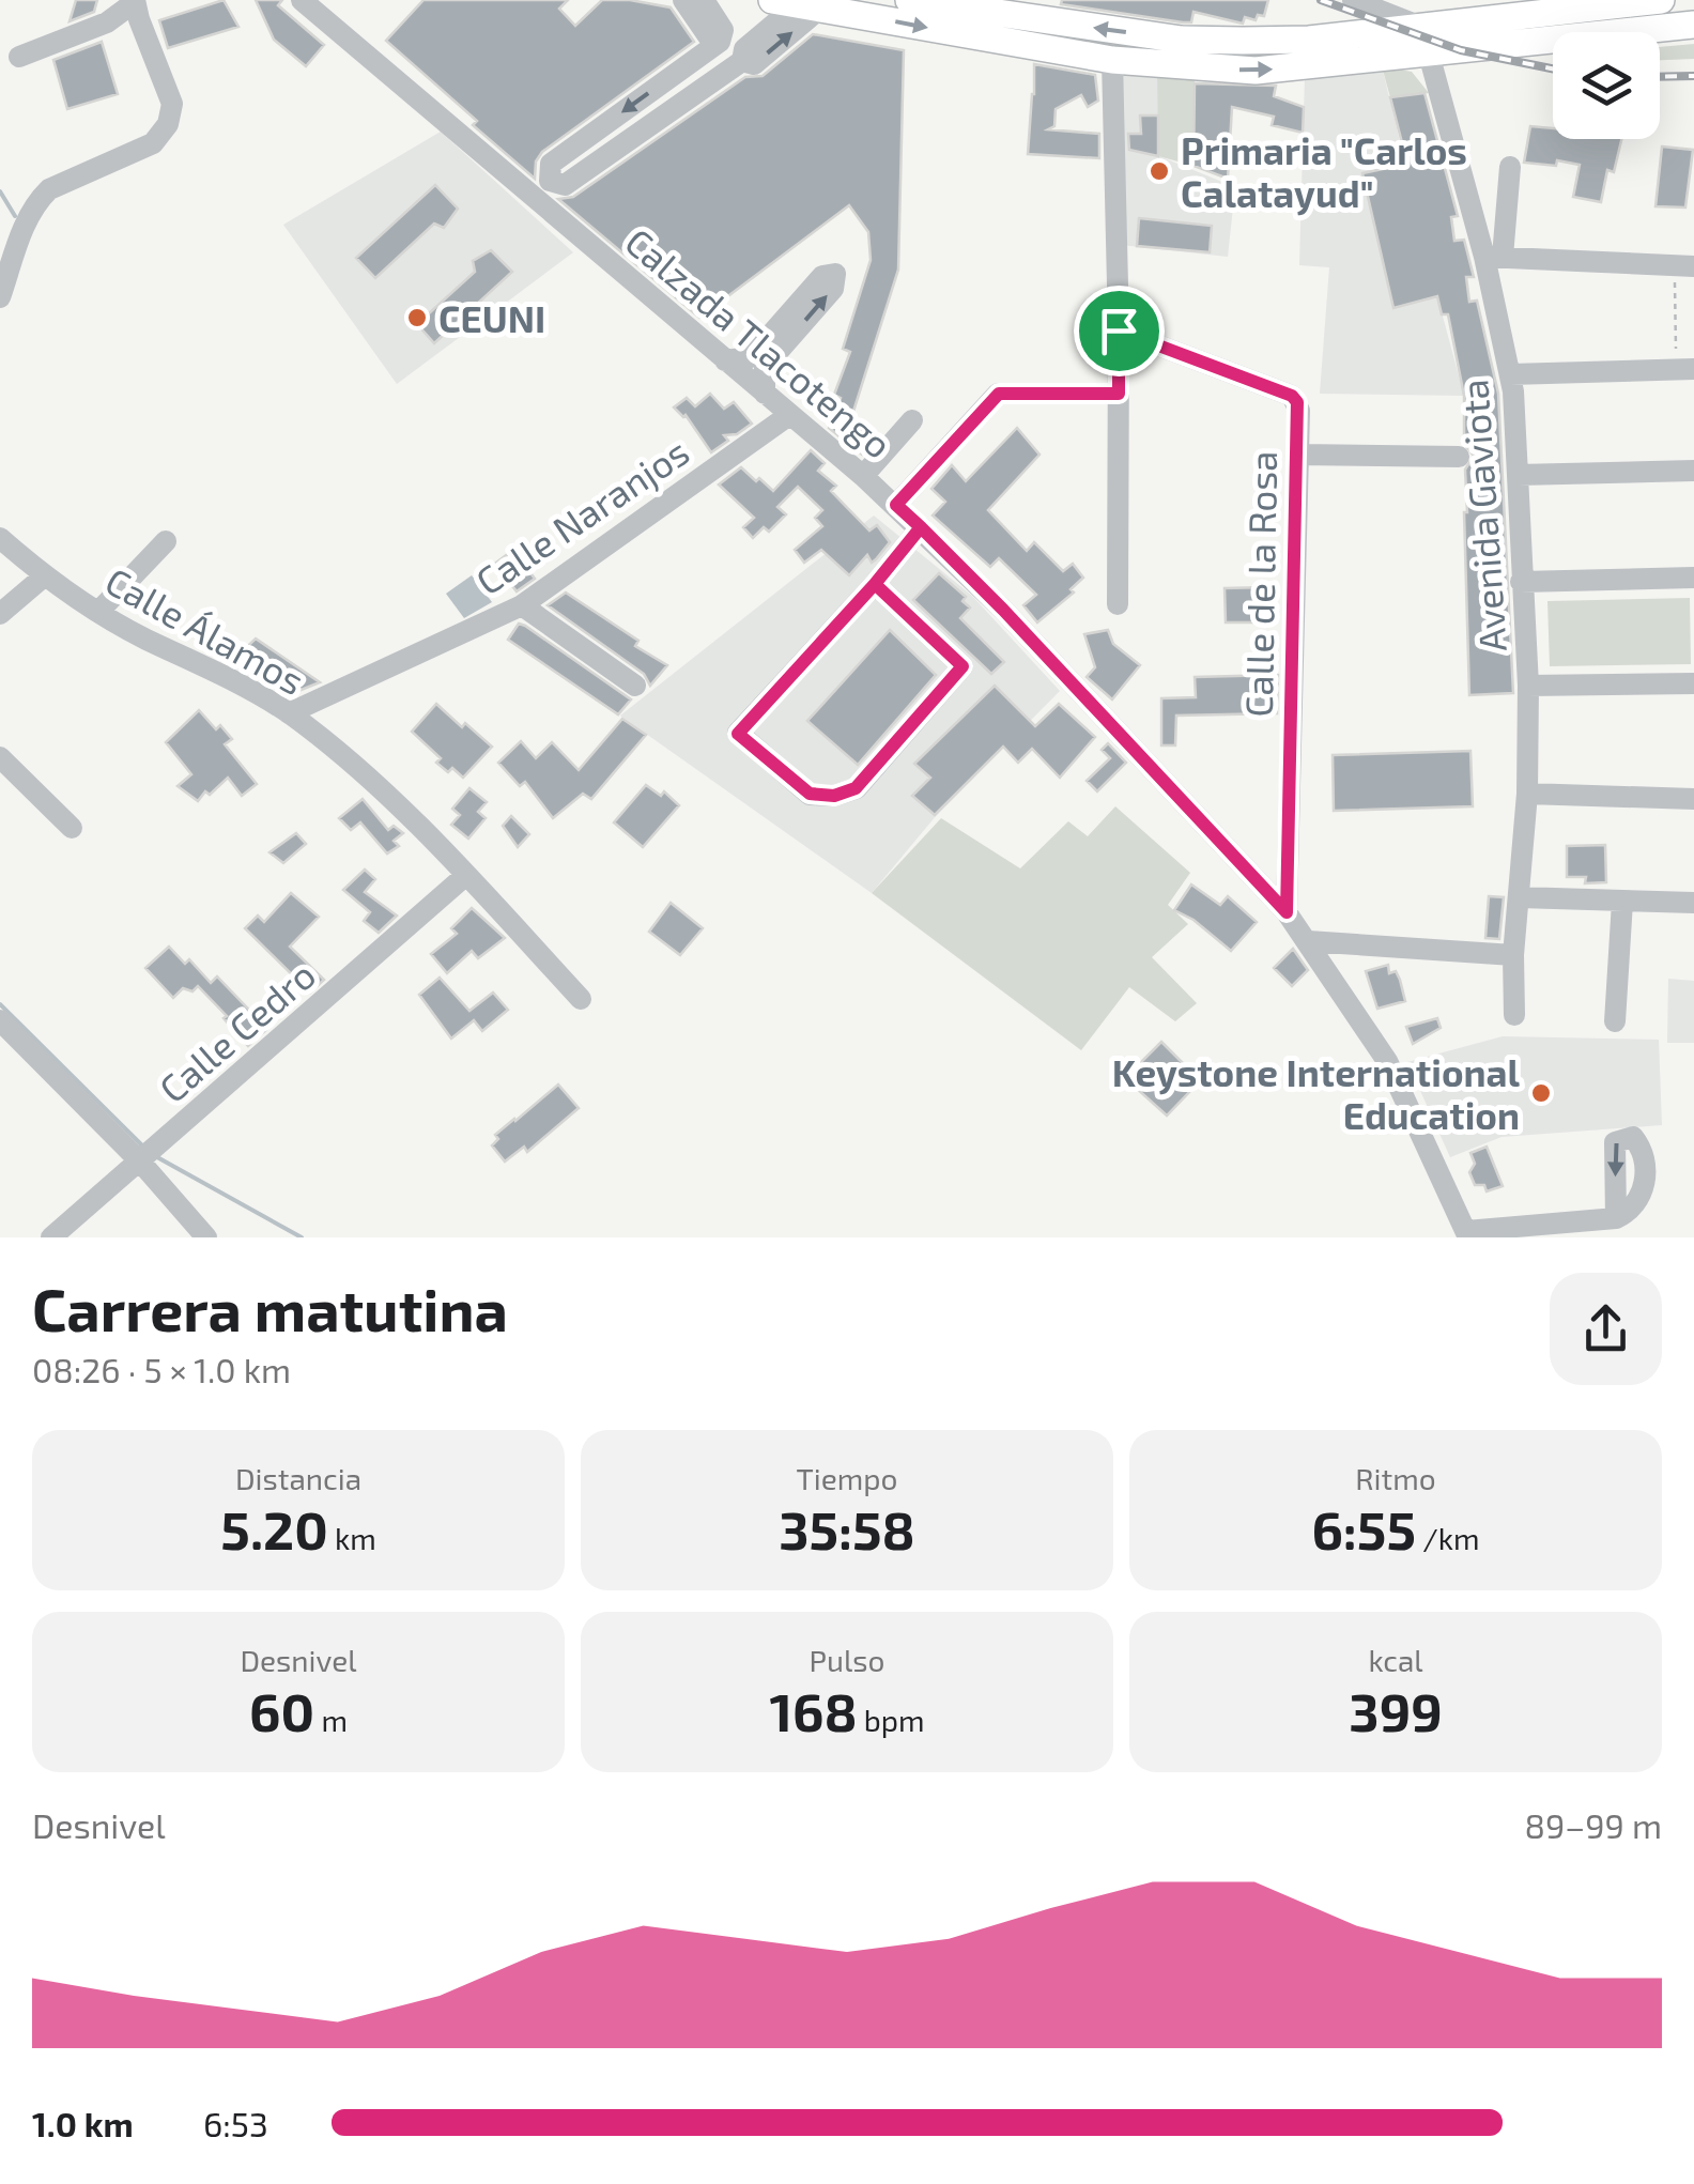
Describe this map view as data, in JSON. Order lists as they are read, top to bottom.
{
  "streets": {
    "street": [
      "Calzada Tlacotengo",
      "Calle Naranjos",
      "Avenida Gaviota",
      "Calle de la Rosa",
      "Calle Álamos",
      "Calle Cedro"
    ]
  },
  "crossings": [
    ["Calzada Tlacotengo", "Calle Naranjos"],
    ["Calzada Tlacotengo", "Calle de la Rosa"],
    ["Calle Naranjos", "Calle Álamos"],
    ["Calle Álamos", "Calle Cedro"]
  ],
  "places": ["Primaria \"Carlos Calatayud\"", "CEUNI", "Keystone International Education"],
  "page": {
    "heading": ["Carrera matutina", "08:26 · 5 × 1.0 km"],
    "stats": [
      ["Distancia", "5.20 km"],
      ["Tiempo", "35:58"],
      ["Ritmo", "6:55 /km"],
      ["Desnivel", "60 m"],
      ["Pulso", "168 bpm"],
      ["kcal", "399"]
    ],
    "chart": ["Desnivel", "89–99 m"],
    "list": [
      {
        "name": "1.0 km",
        "note": "6:53"
      }
    ]
  }
}
